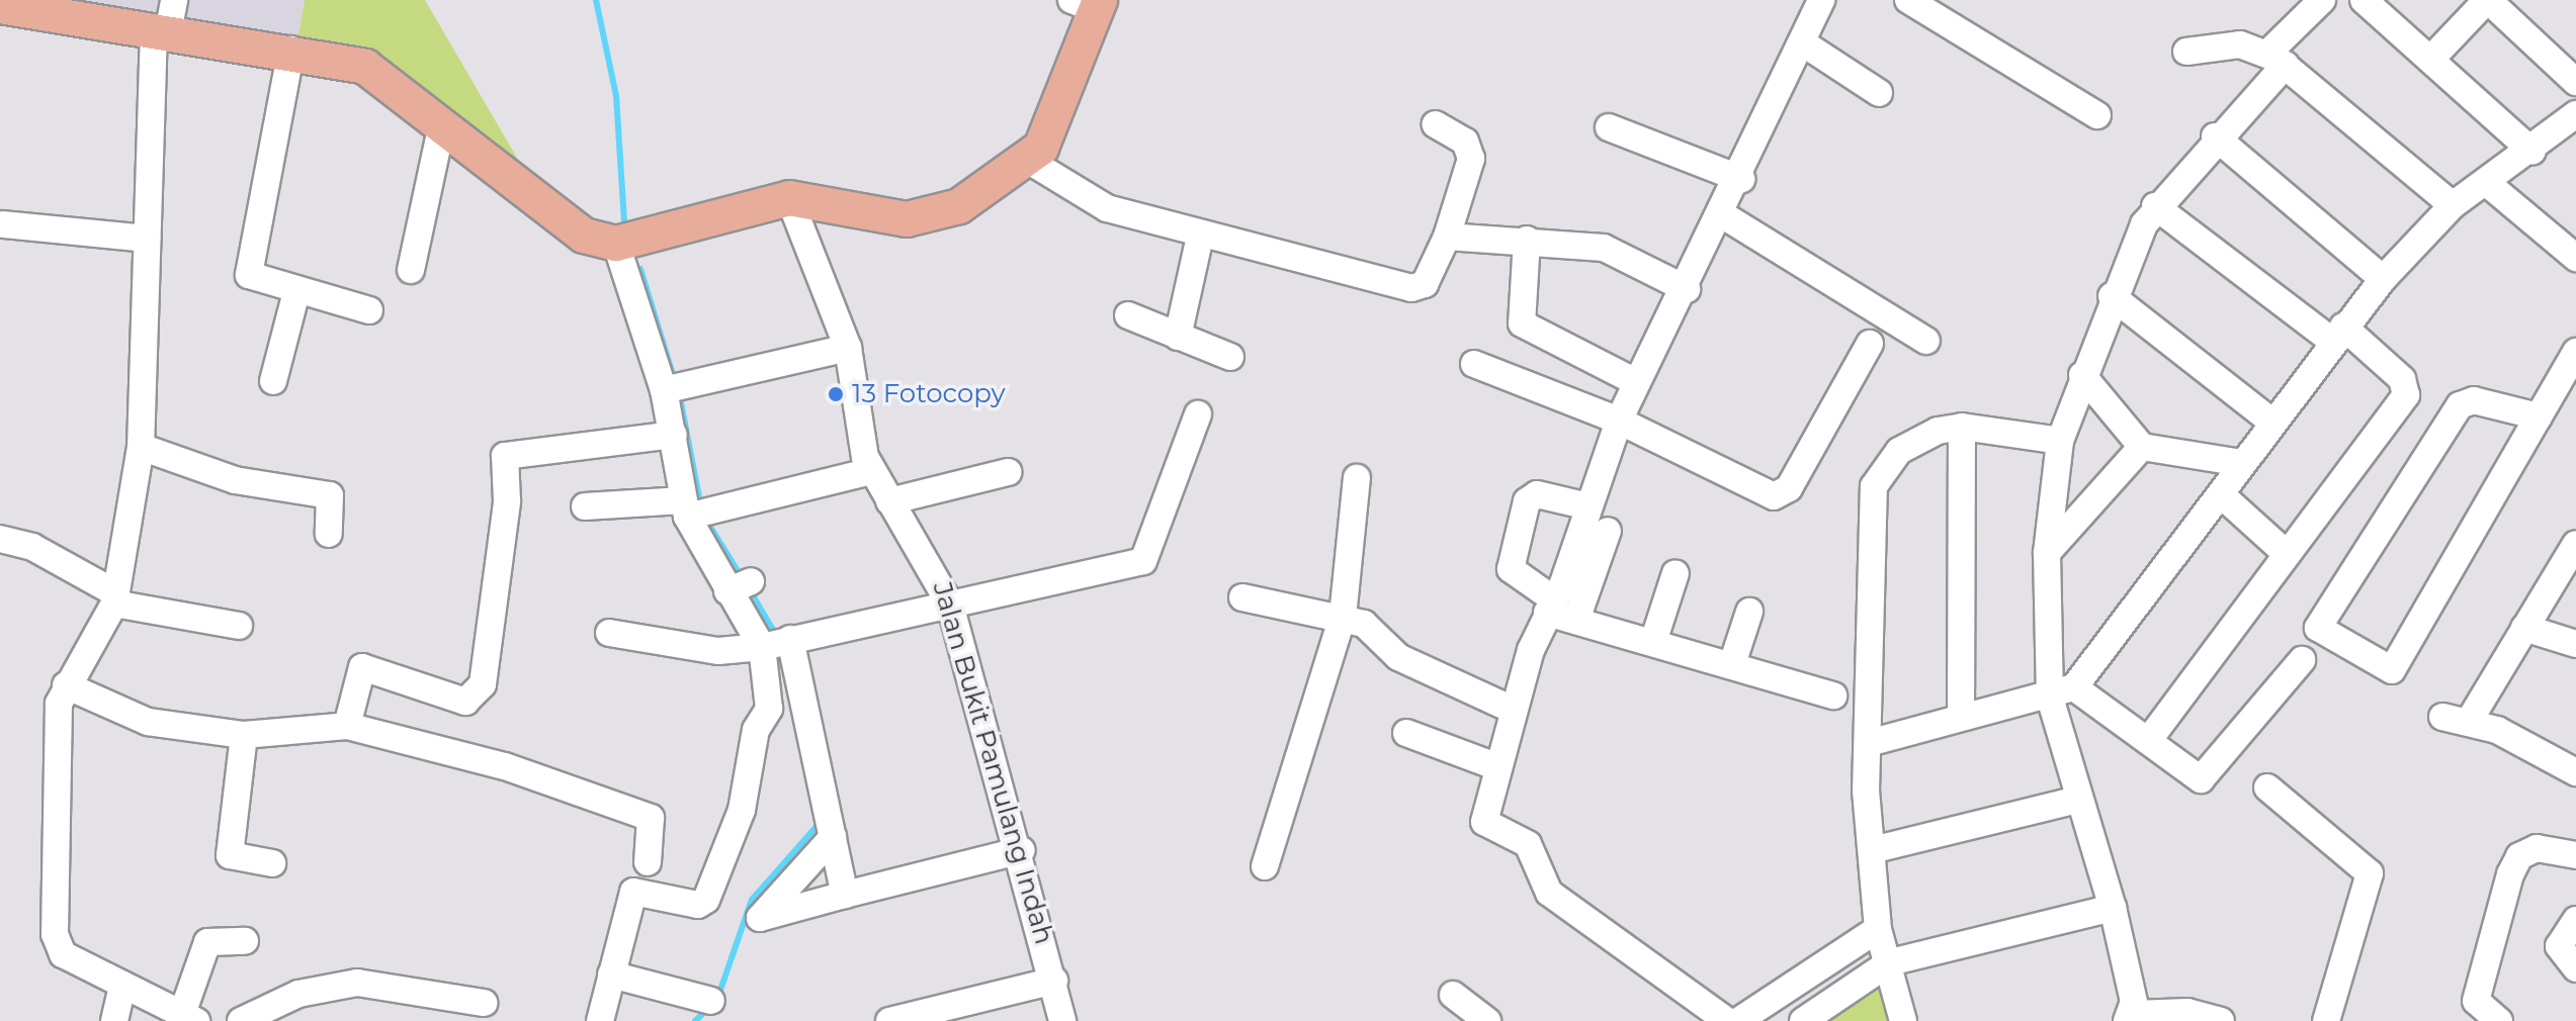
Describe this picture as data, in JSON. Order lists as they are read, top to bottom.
{
  "streets": {
    "street": ["Jalan Bukit Pamulang Indah"]
  },
  "places": ["13 Fotocopy"]
}
